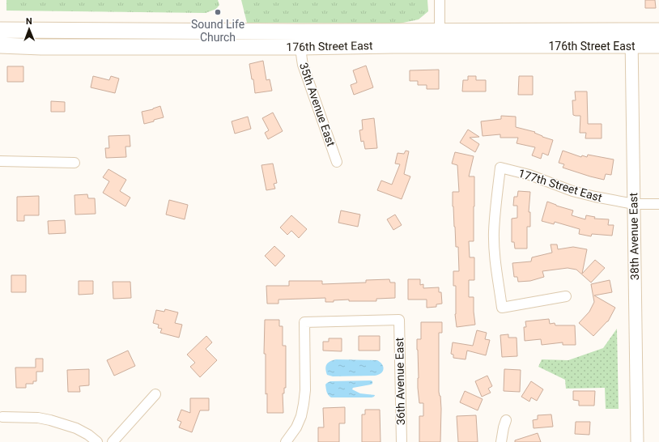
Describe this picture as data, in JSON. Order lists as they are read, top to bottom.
{
  "streets": {
    "main road": ["176th Street East"],
    "street": [
      "35th Avenue East",
      "177th Street East",
      "38th Avenue East",
      "36th Avenue East"
    ]
  },
  "crossings": [
    ["176th Street East", "35th Avenue East"],
    ["176th Street East", "38th Avenue East"],
    ["177th Street East", "38th Avenue East"]
  ],
  "places": ["Sound Life Church"],
  "north": "top"
}
